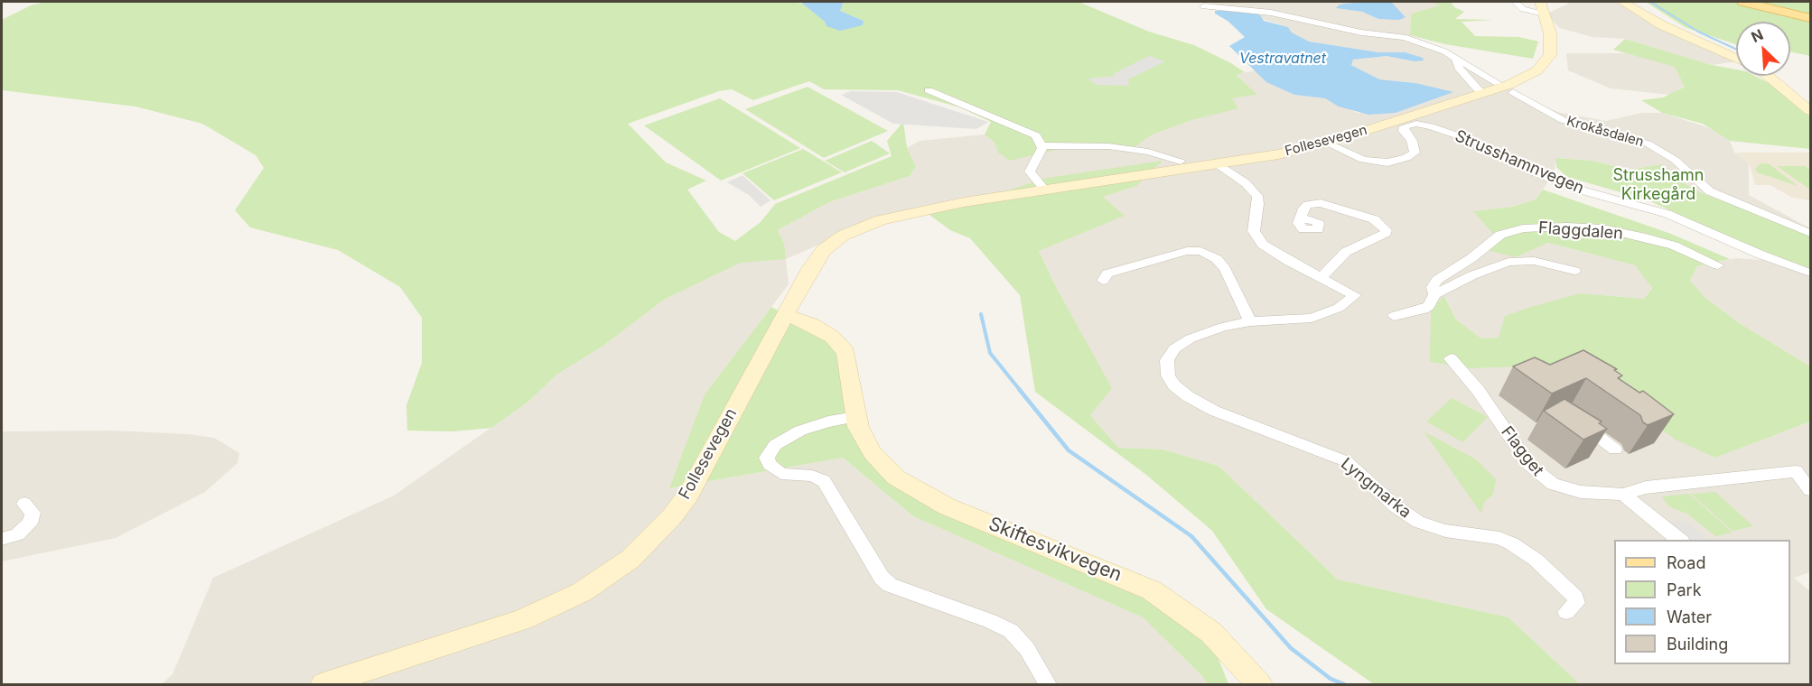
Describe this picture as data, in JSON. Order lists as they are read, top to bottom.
{
  "streets": {
    "main road": ["Follesevegen", "Skiftesvikvegen"],
    "street": [
      "Krokåsdalen",
      "Strusshamnvegen",
      "Flaggdalen",
      "Flagget",
      "Lyngmarka"
    ]
  },
  "crossings": [
    ["Follesevegen", "Strusshamnvegen"],
    ["Follesevegen", "Skiftesvikvegen"]
  ],
  "water": ["Vestravatnet"],
  "parks": ["Strusshamn Kirkegård"],
  "legend": [
    "Road",
    "Park",
    "Water",
    "Building"
  ],
  "north": "top left"
}
